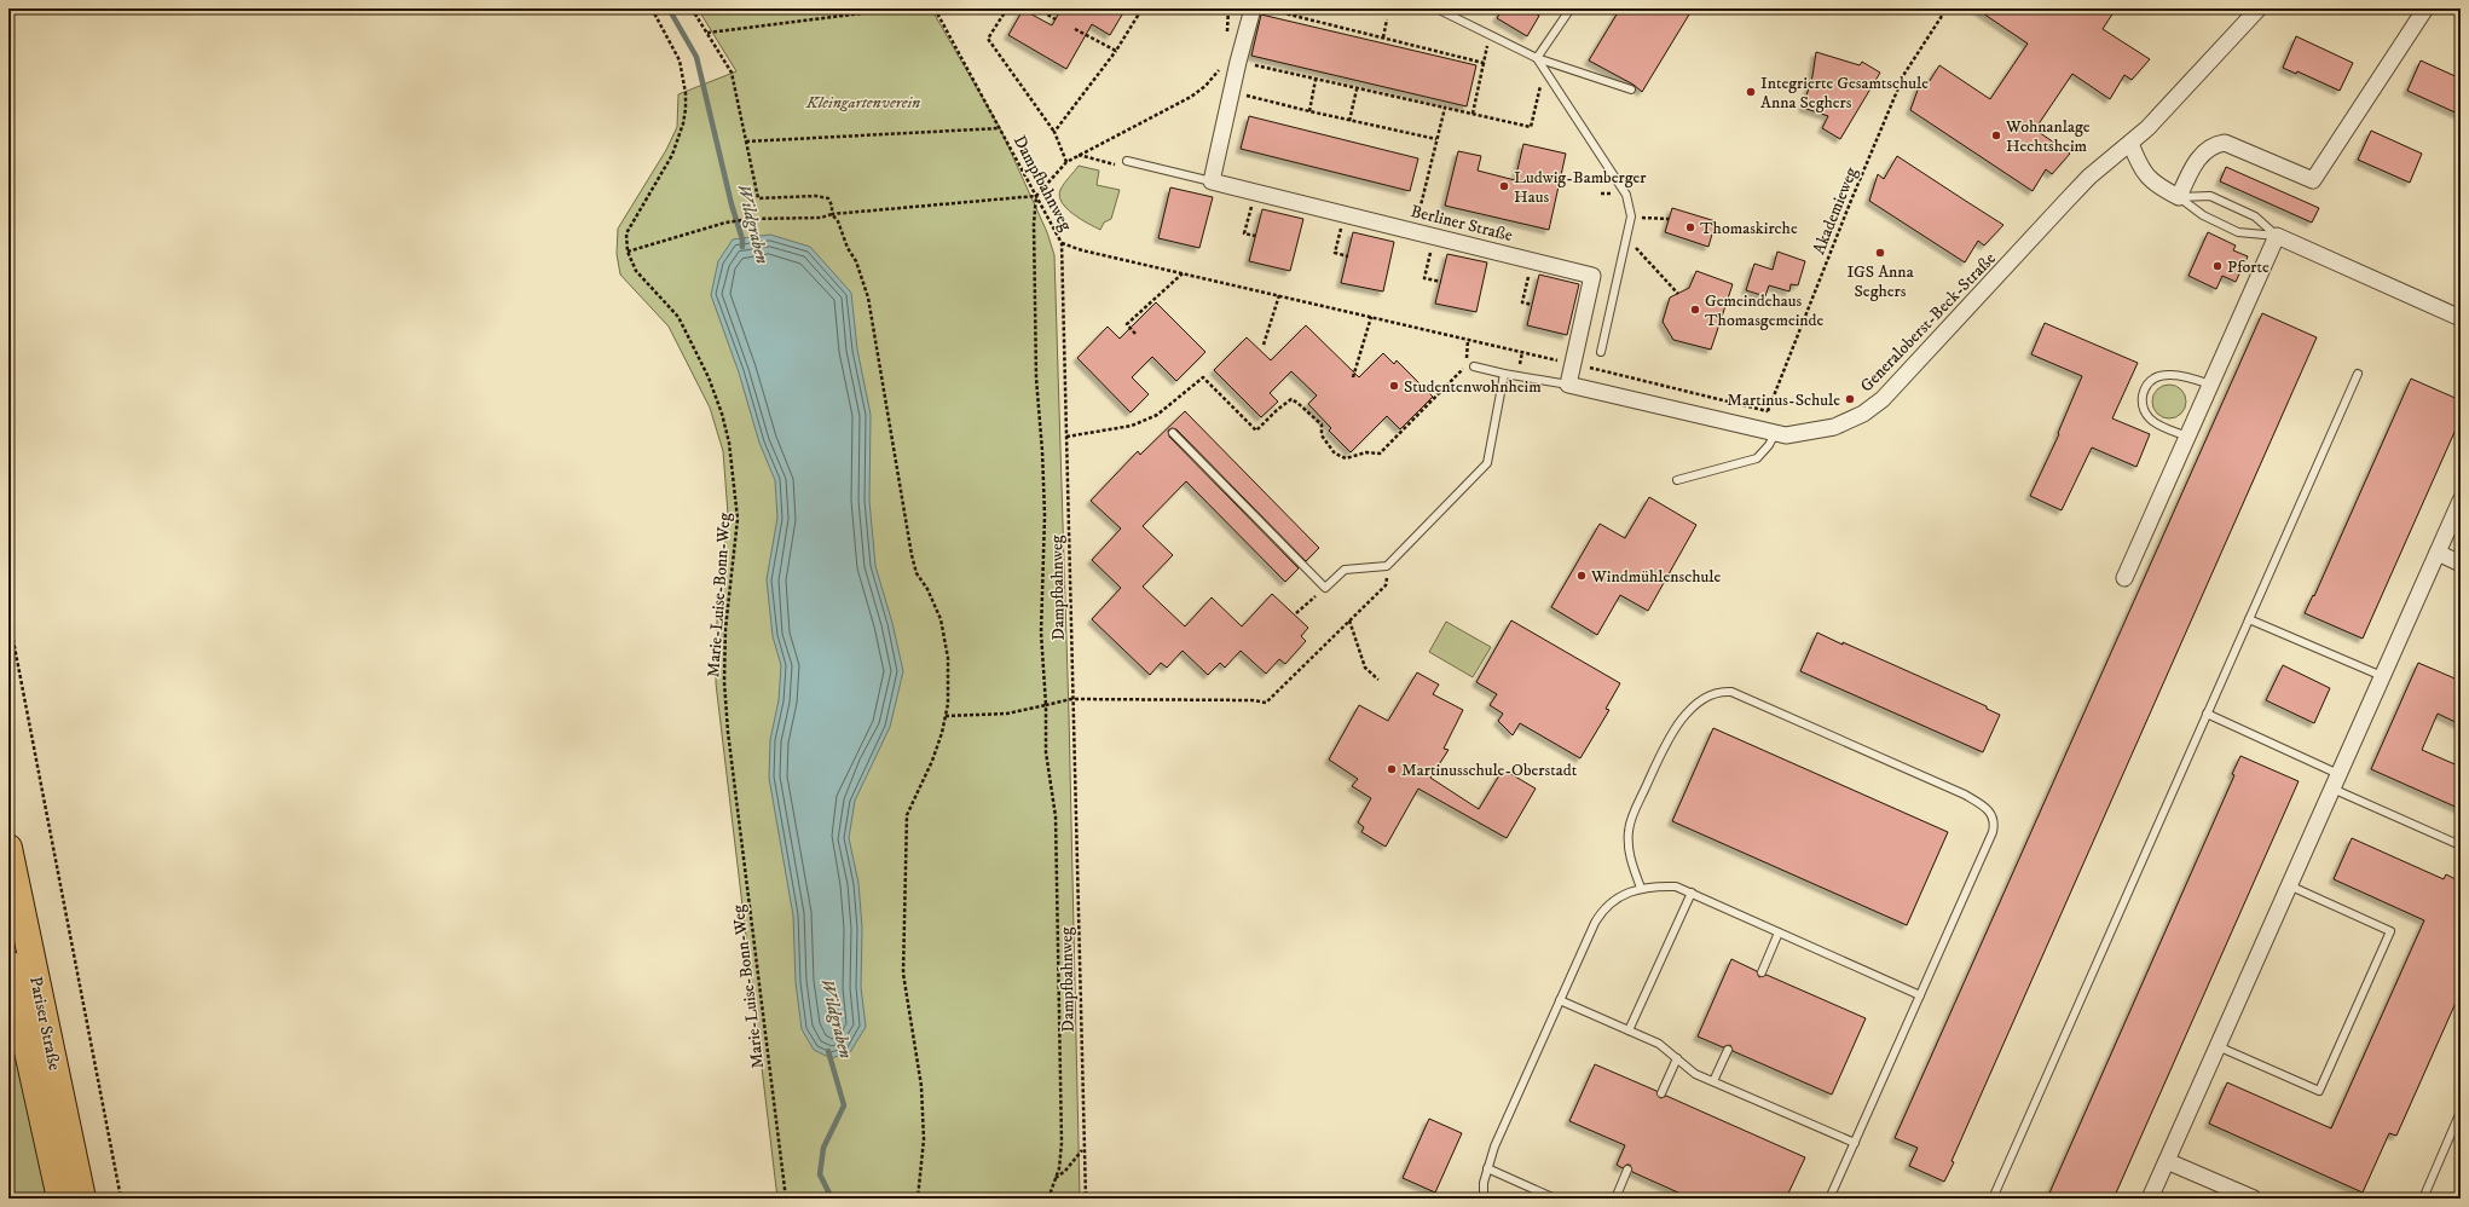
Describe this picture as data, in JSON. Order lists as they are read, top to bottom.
{
  "streets": {
    "highway": ["Pariser Straße"],
    "street": ["Berliner Straße", "Generaloberst-Beck-Straße"],
    "path": ["Dampfbahnweg", "Akademieweg", "Marie-Luise-Bonn-Weg"]
  },
  "crossings": [
    ["Akademieweg", "Generaloberst-Beck-Straße"],
    ["Berliner Straße", "Generaloberst-Beck-Straße"]
  ],
  "water": ["Wildgraben"],
  "parks": ["Kleingartenverein"],
  "places": [
    "Integrierte Gesamtschule Anna Seghers",
    "Wohnanlage Hechtsheim",
    "Ludwig-Bamberger Haus",
    "Thomaskirche",
    "IGS Anna Seghers",
    "Pforte",
    "Gemeindehaus Thomasgemeinde",
    "Studentenwohnheim",
    "Martinus-Schule",
    "Windmühlenschule",
    "Martinusschule-Oberstadt"
  ]
}
